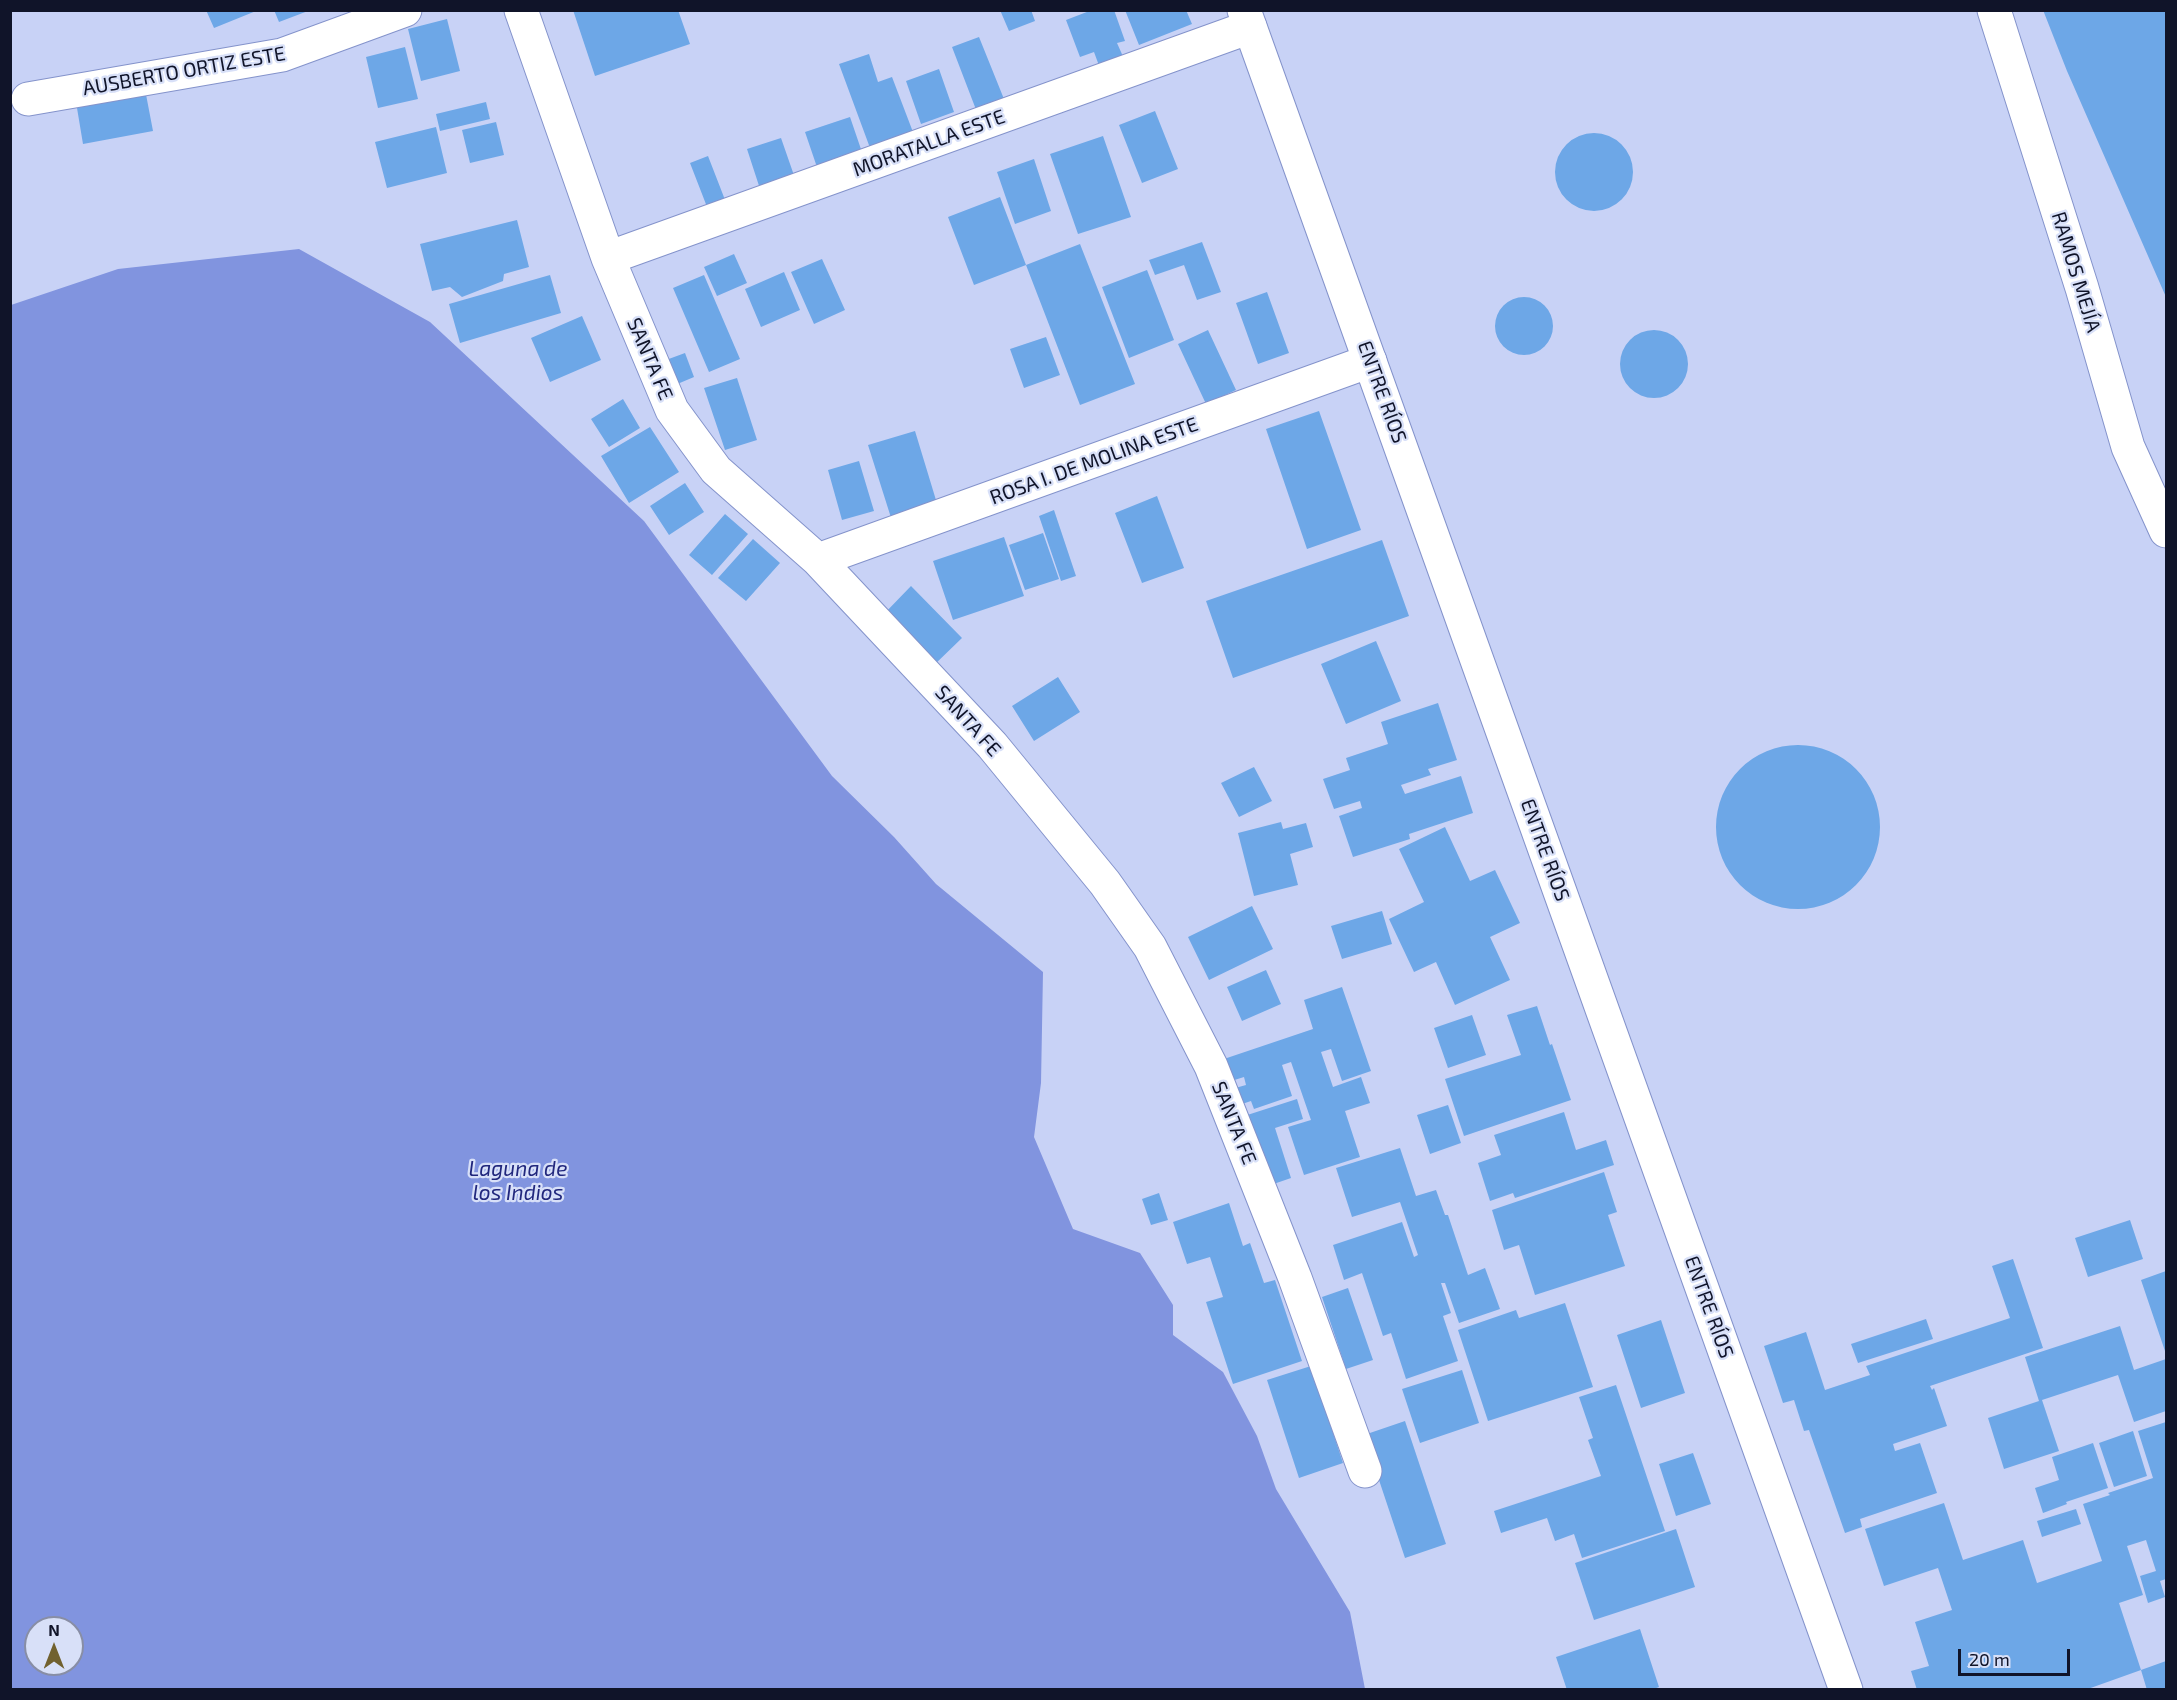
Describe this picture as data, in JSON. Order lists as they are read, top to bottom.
{
  "streets": {
    "street": [
      "AUSBERTO ORTIZ ESTE",
      "MORATALLA ESTE",
      "RAMOS MEJÍA",
      "SANTA FE",
      "ENTRE RÍOS",
      "ROSA I. DE MOLINA ESTE"
    ]
  },
  "crossings": [
    ["MORATALLA ESTE", "SANTA FE"],
    ["MORATALLA ESTE", "ENTRE RÍOS"],
    ["SANTA FE", "ROSA I. DE MOLINA ESTE"],
    ["ENTRE RÍOS", "ROSA I. DE MOLINA ESTE"]
  ],
  "water": ["Laguna de los Indios"],
  "scale_bar": "20 m",
  "north": "top"
}
